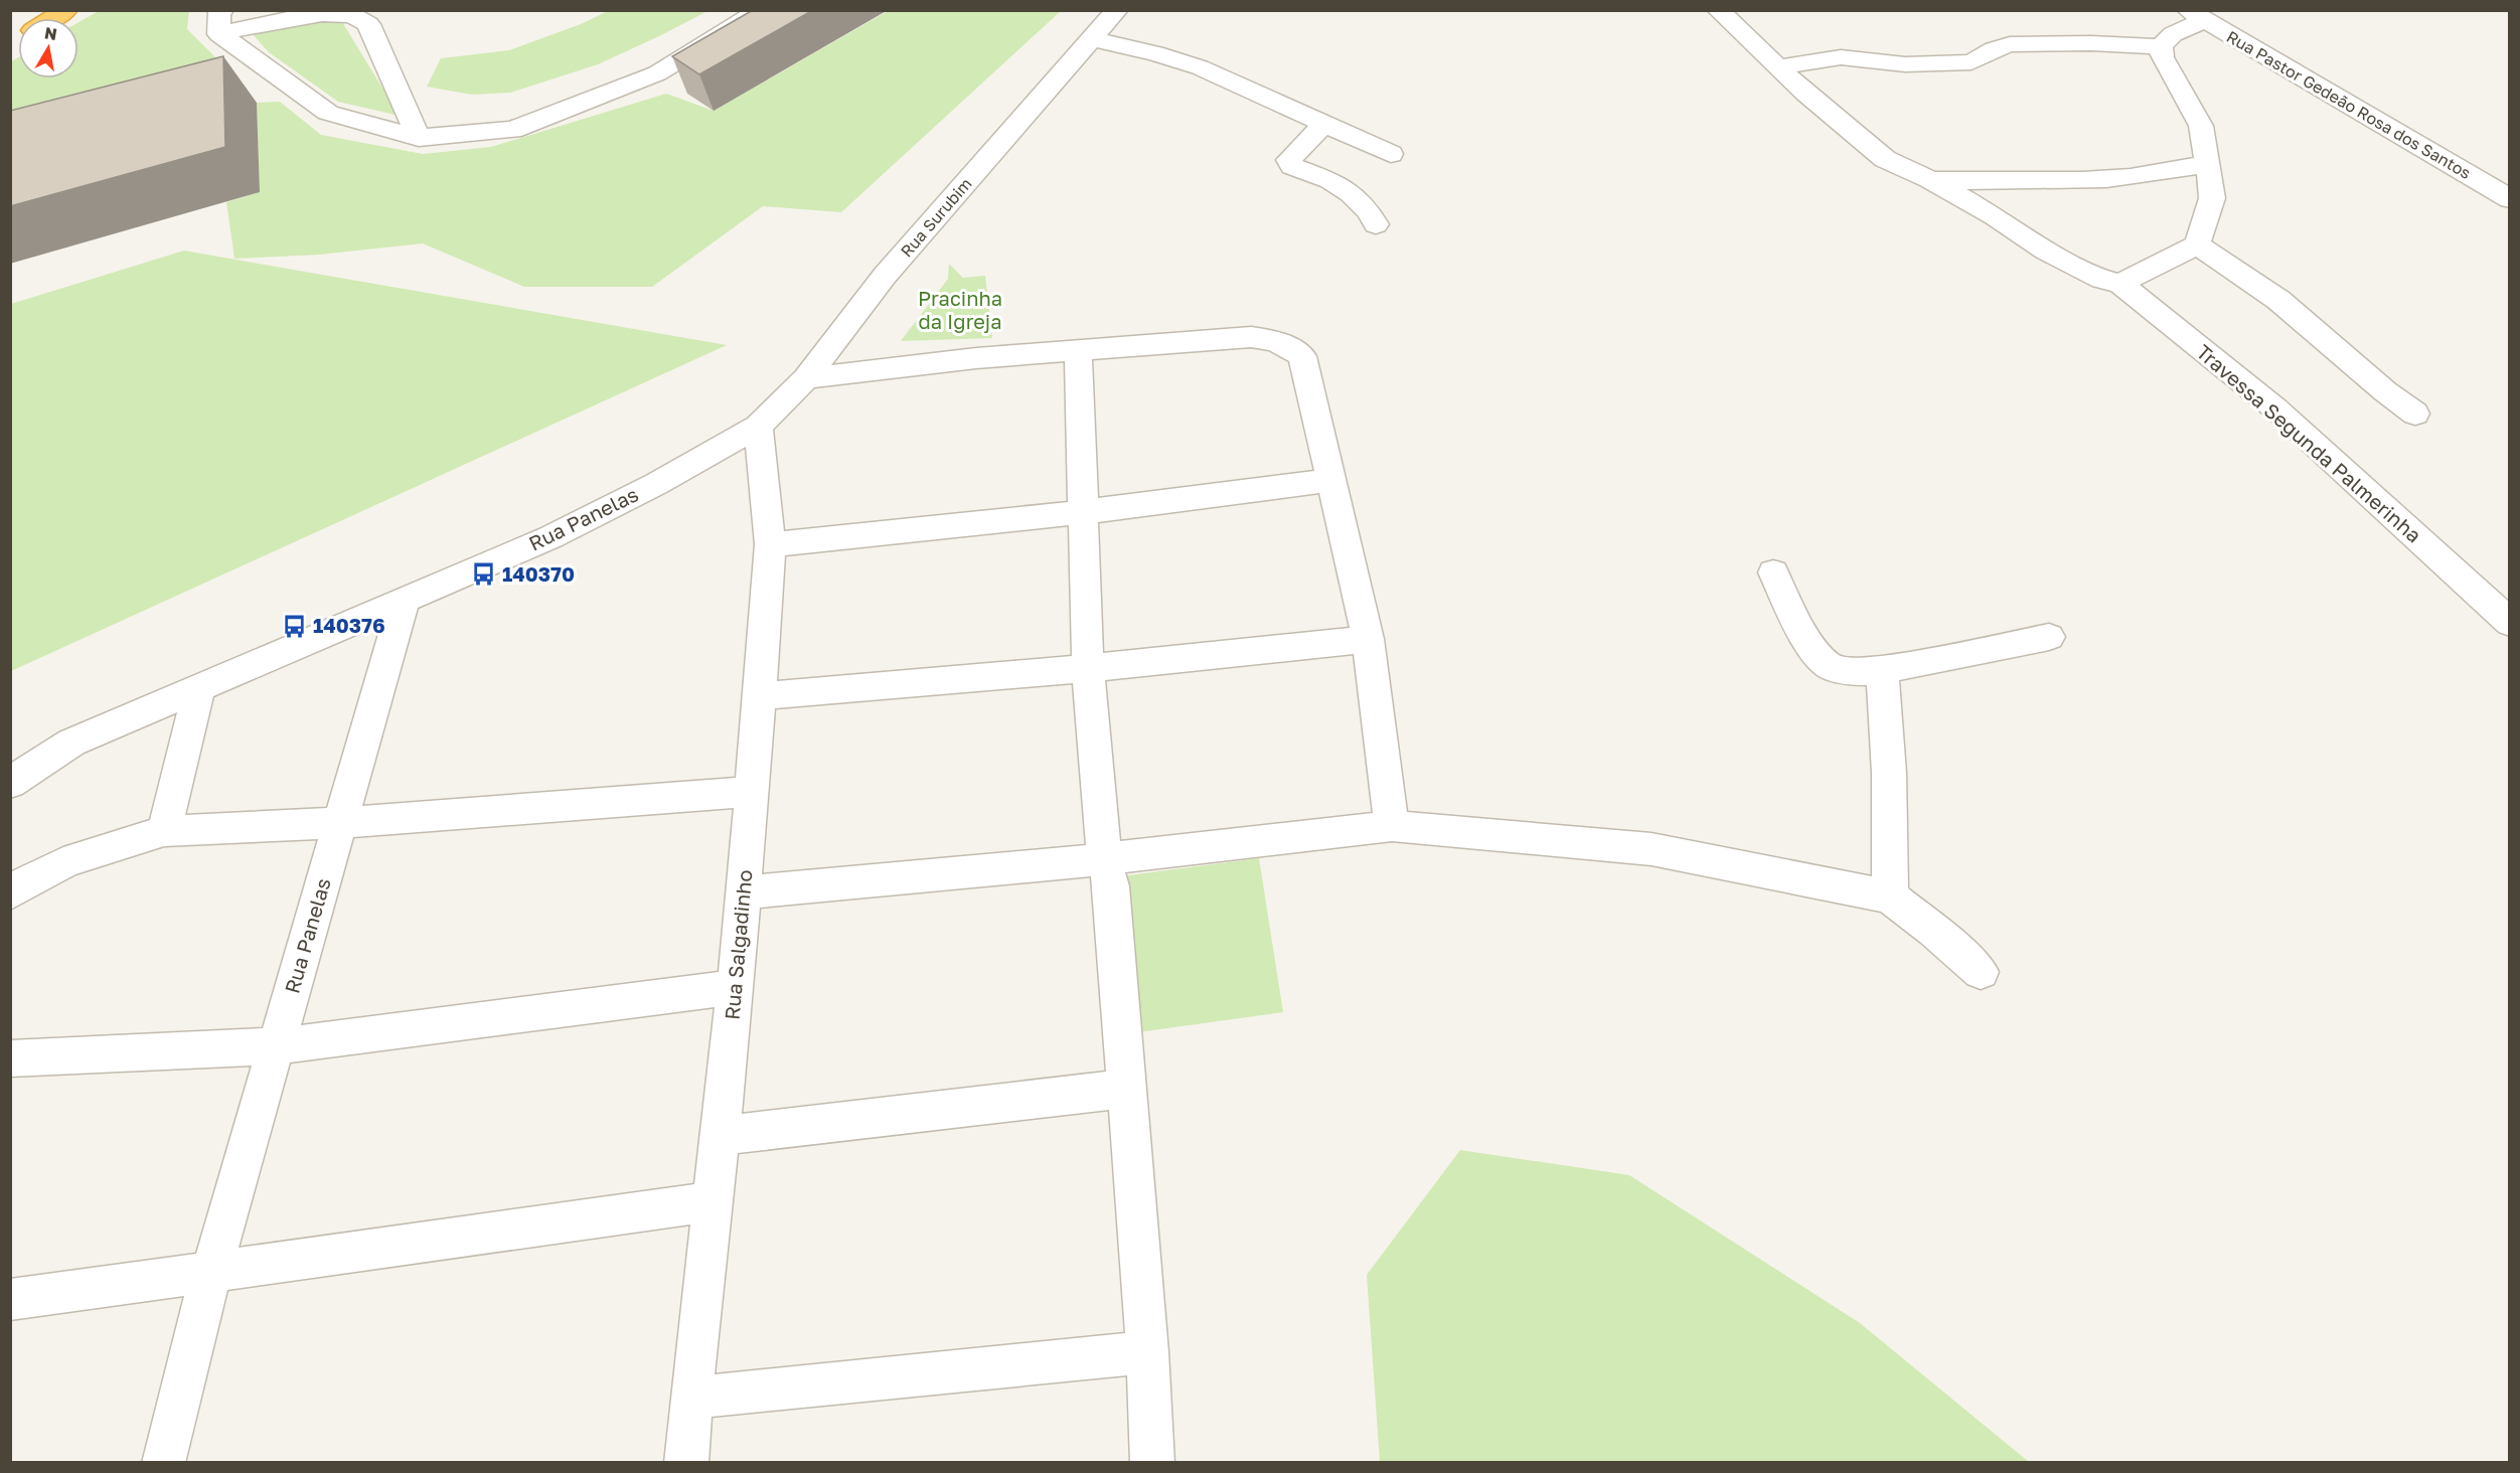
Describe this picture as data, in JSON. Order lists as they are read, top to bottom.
{
  "streets": {
    "street": [
      "Rua Pastor Gedeão Rosa dos Santos",
      "Rua Surubim",
      "Travessa Segunda Palmerinha",
      "Rua Panelas",
      "Rua Salgadinho"
    ]
  },
  "crossings": [
    ["Rua Surubim", "Rua Panelas"],
    ["Rua Surubim", "Rua Salgadinho"],
    ["Rua Panelas", "Rua Salgadinho"]
  ],
  "parks": ["Pracinha da Igreja"],
  "places": {
    "bus stop": ["140370", "140376"]
  },
  "north": "top"
}
